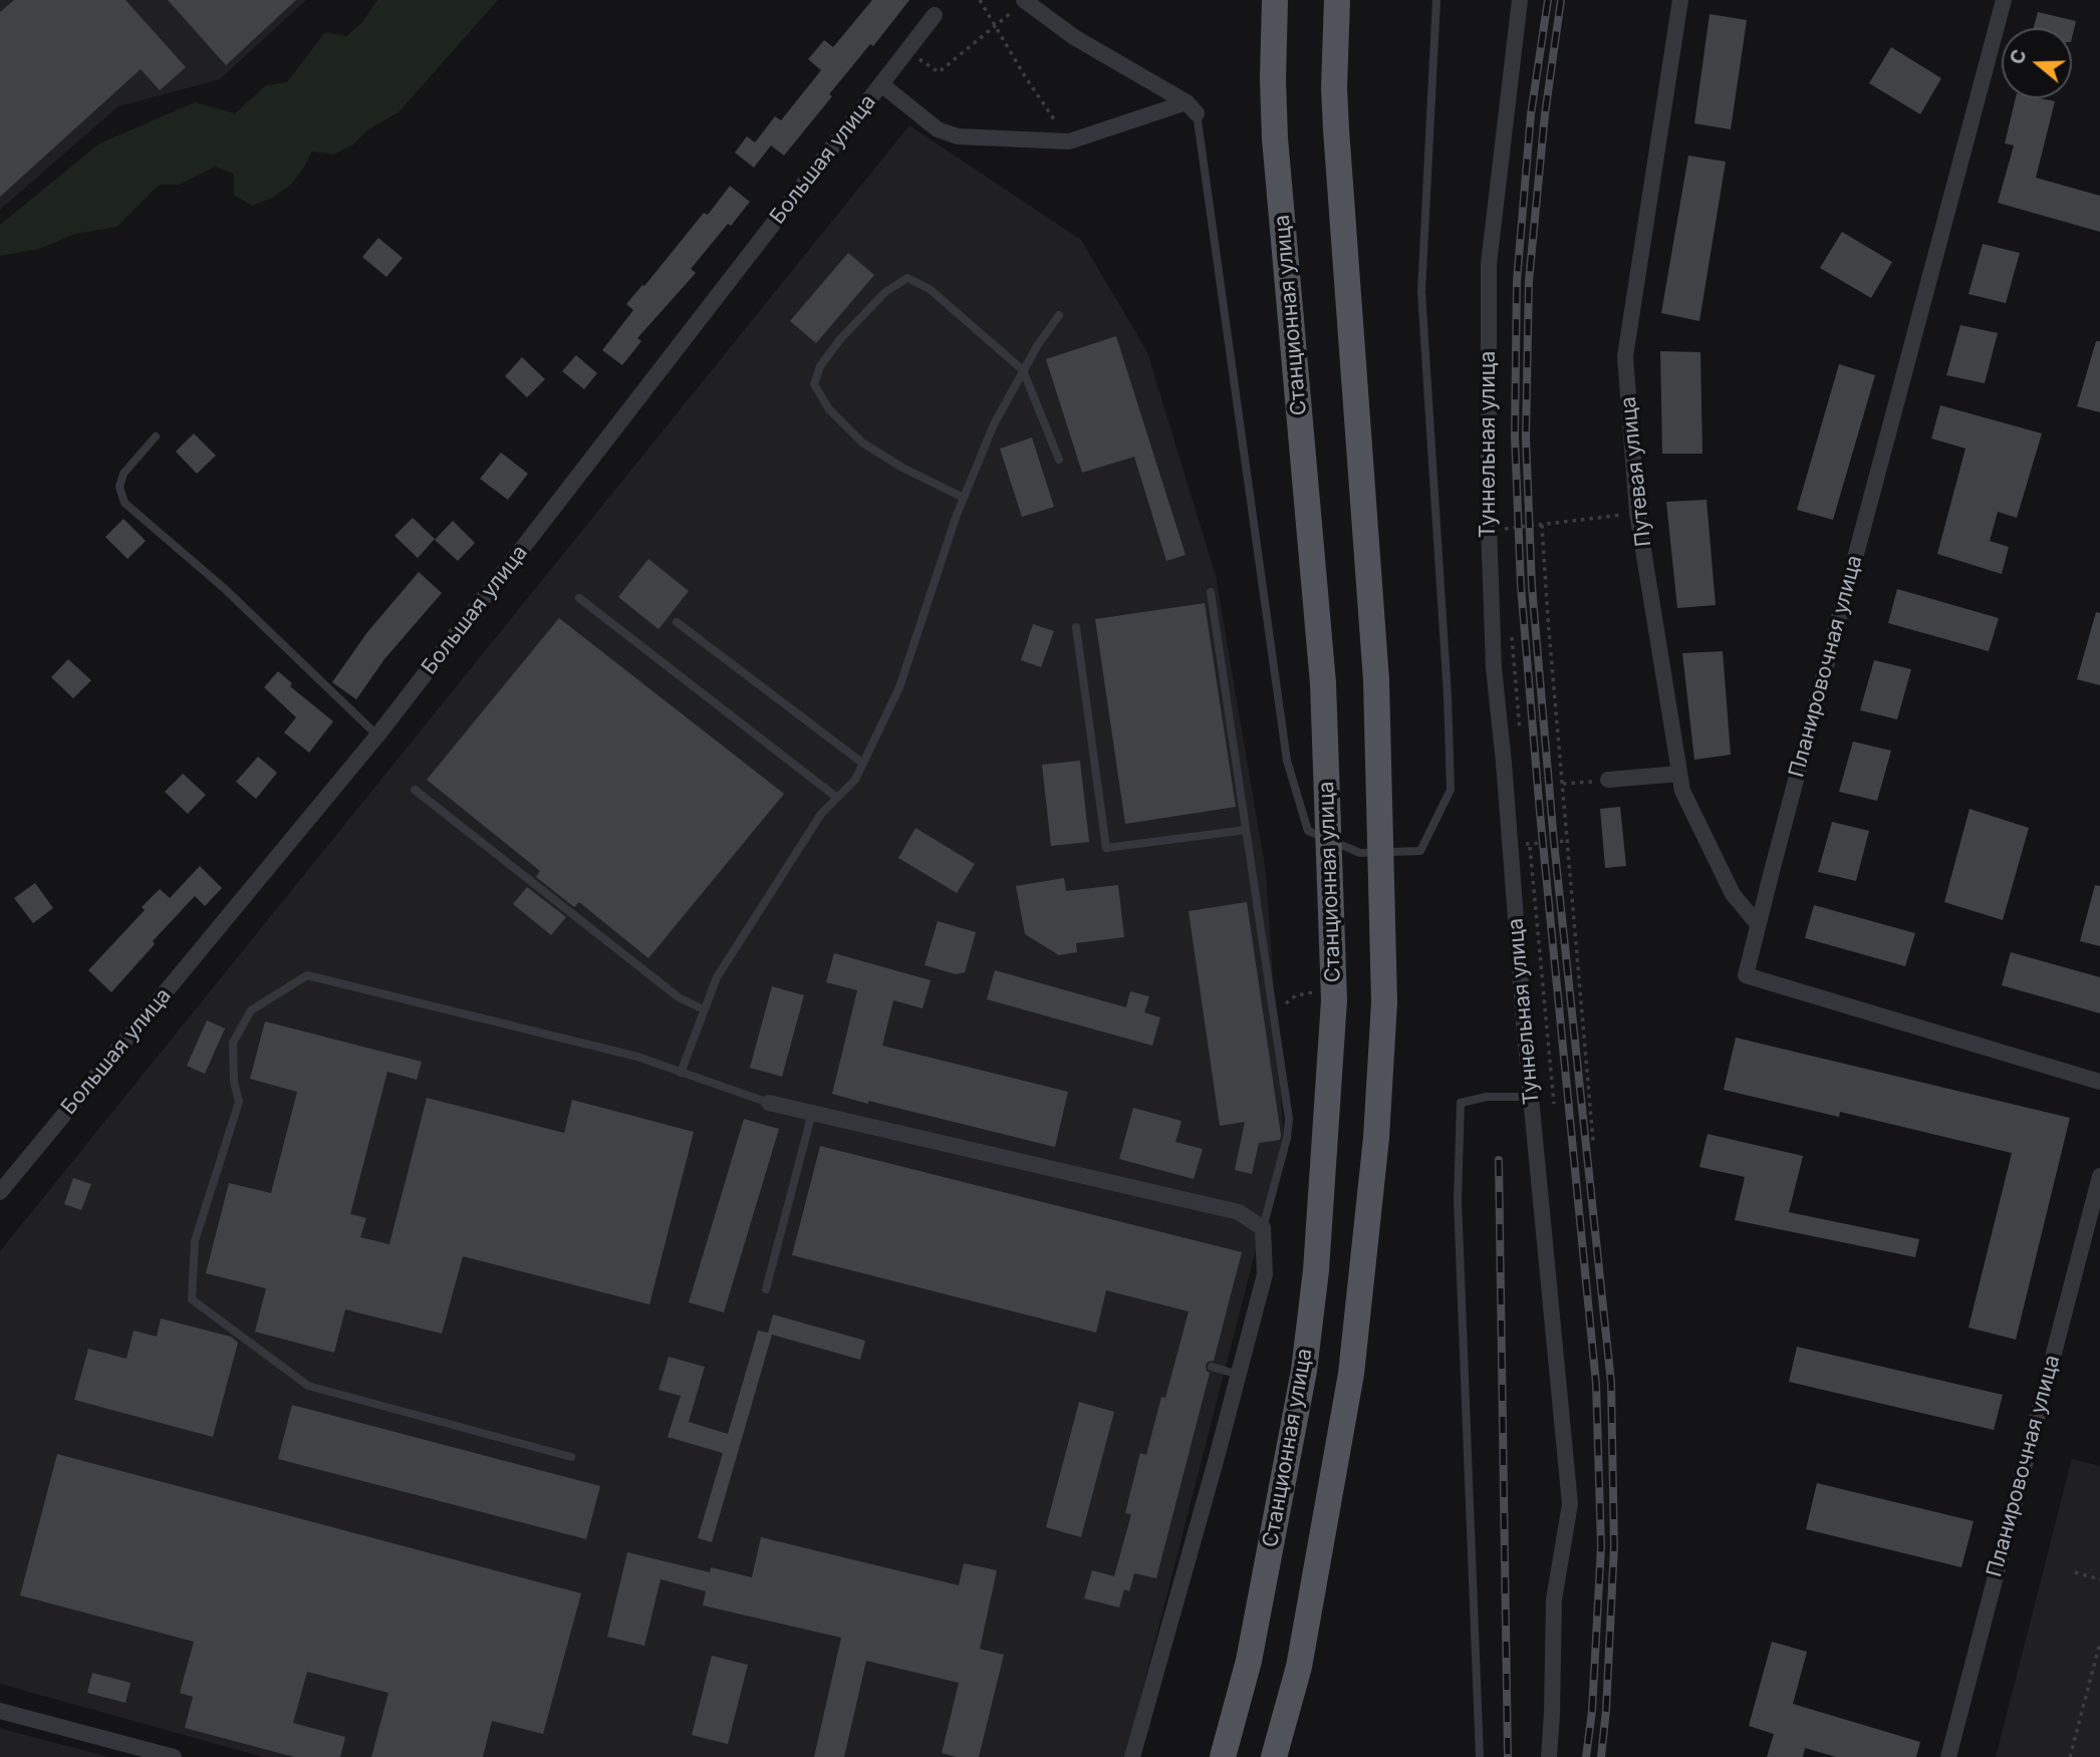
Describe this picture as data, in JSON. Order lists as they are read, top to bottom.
{
  "streets": {
    "main road": ["Станционная улица"],
    "street": [
      "Большая улица",
      "Туннельная улица",
      "Путевая улица",
      "Планировочная улица"
    ]
  },
  "crossings": [
    ["Путевая улица", "Планировочная улица"]
  ],
  "north": "left"
}
